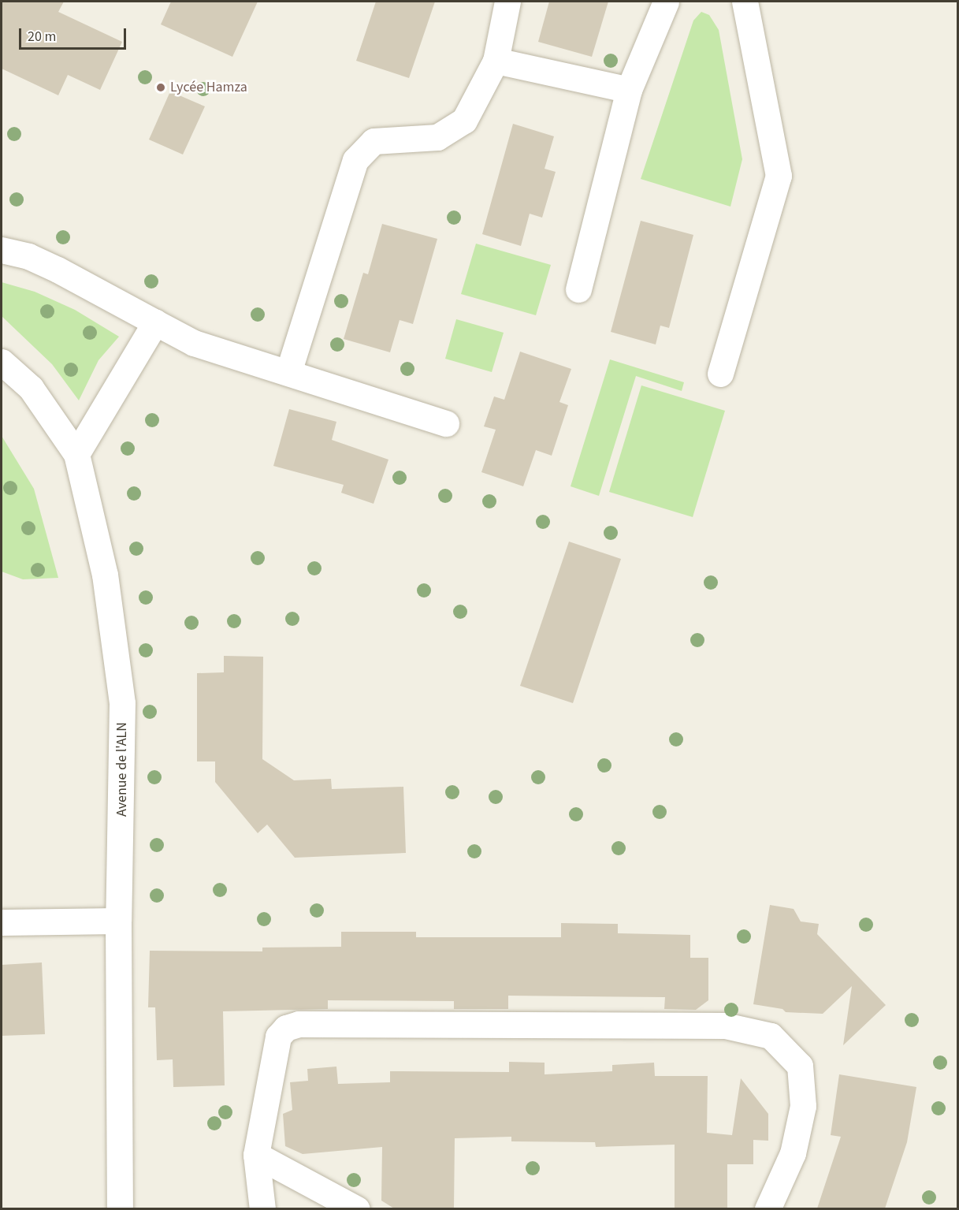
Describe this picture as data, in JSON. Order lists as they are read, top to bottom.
{
  "streets": {
    "street": ["Avenue de l'ALN"]
  },
  "places": ["Lycée Hamza"],
  "scale_bar": "20 m"
}
